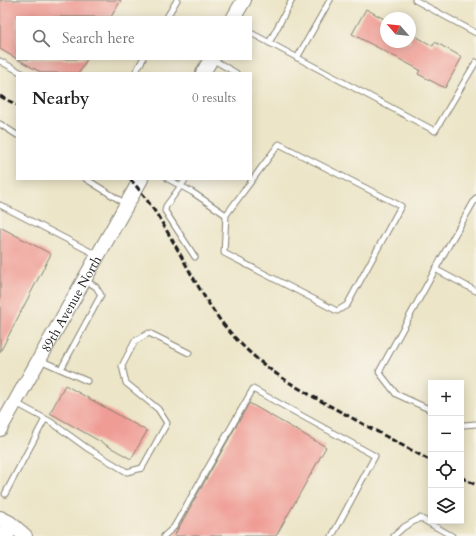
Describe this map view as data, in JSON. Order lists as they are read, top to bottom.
{
  "streets": {
    "street": ["89th Avenue North"]
  },
  "north": "top left",
  "page": {
    "search": "Search here",
    "heading": ["Nearby", "0 results"],
    "map_buttons": ["+", "−"]
  }
}
